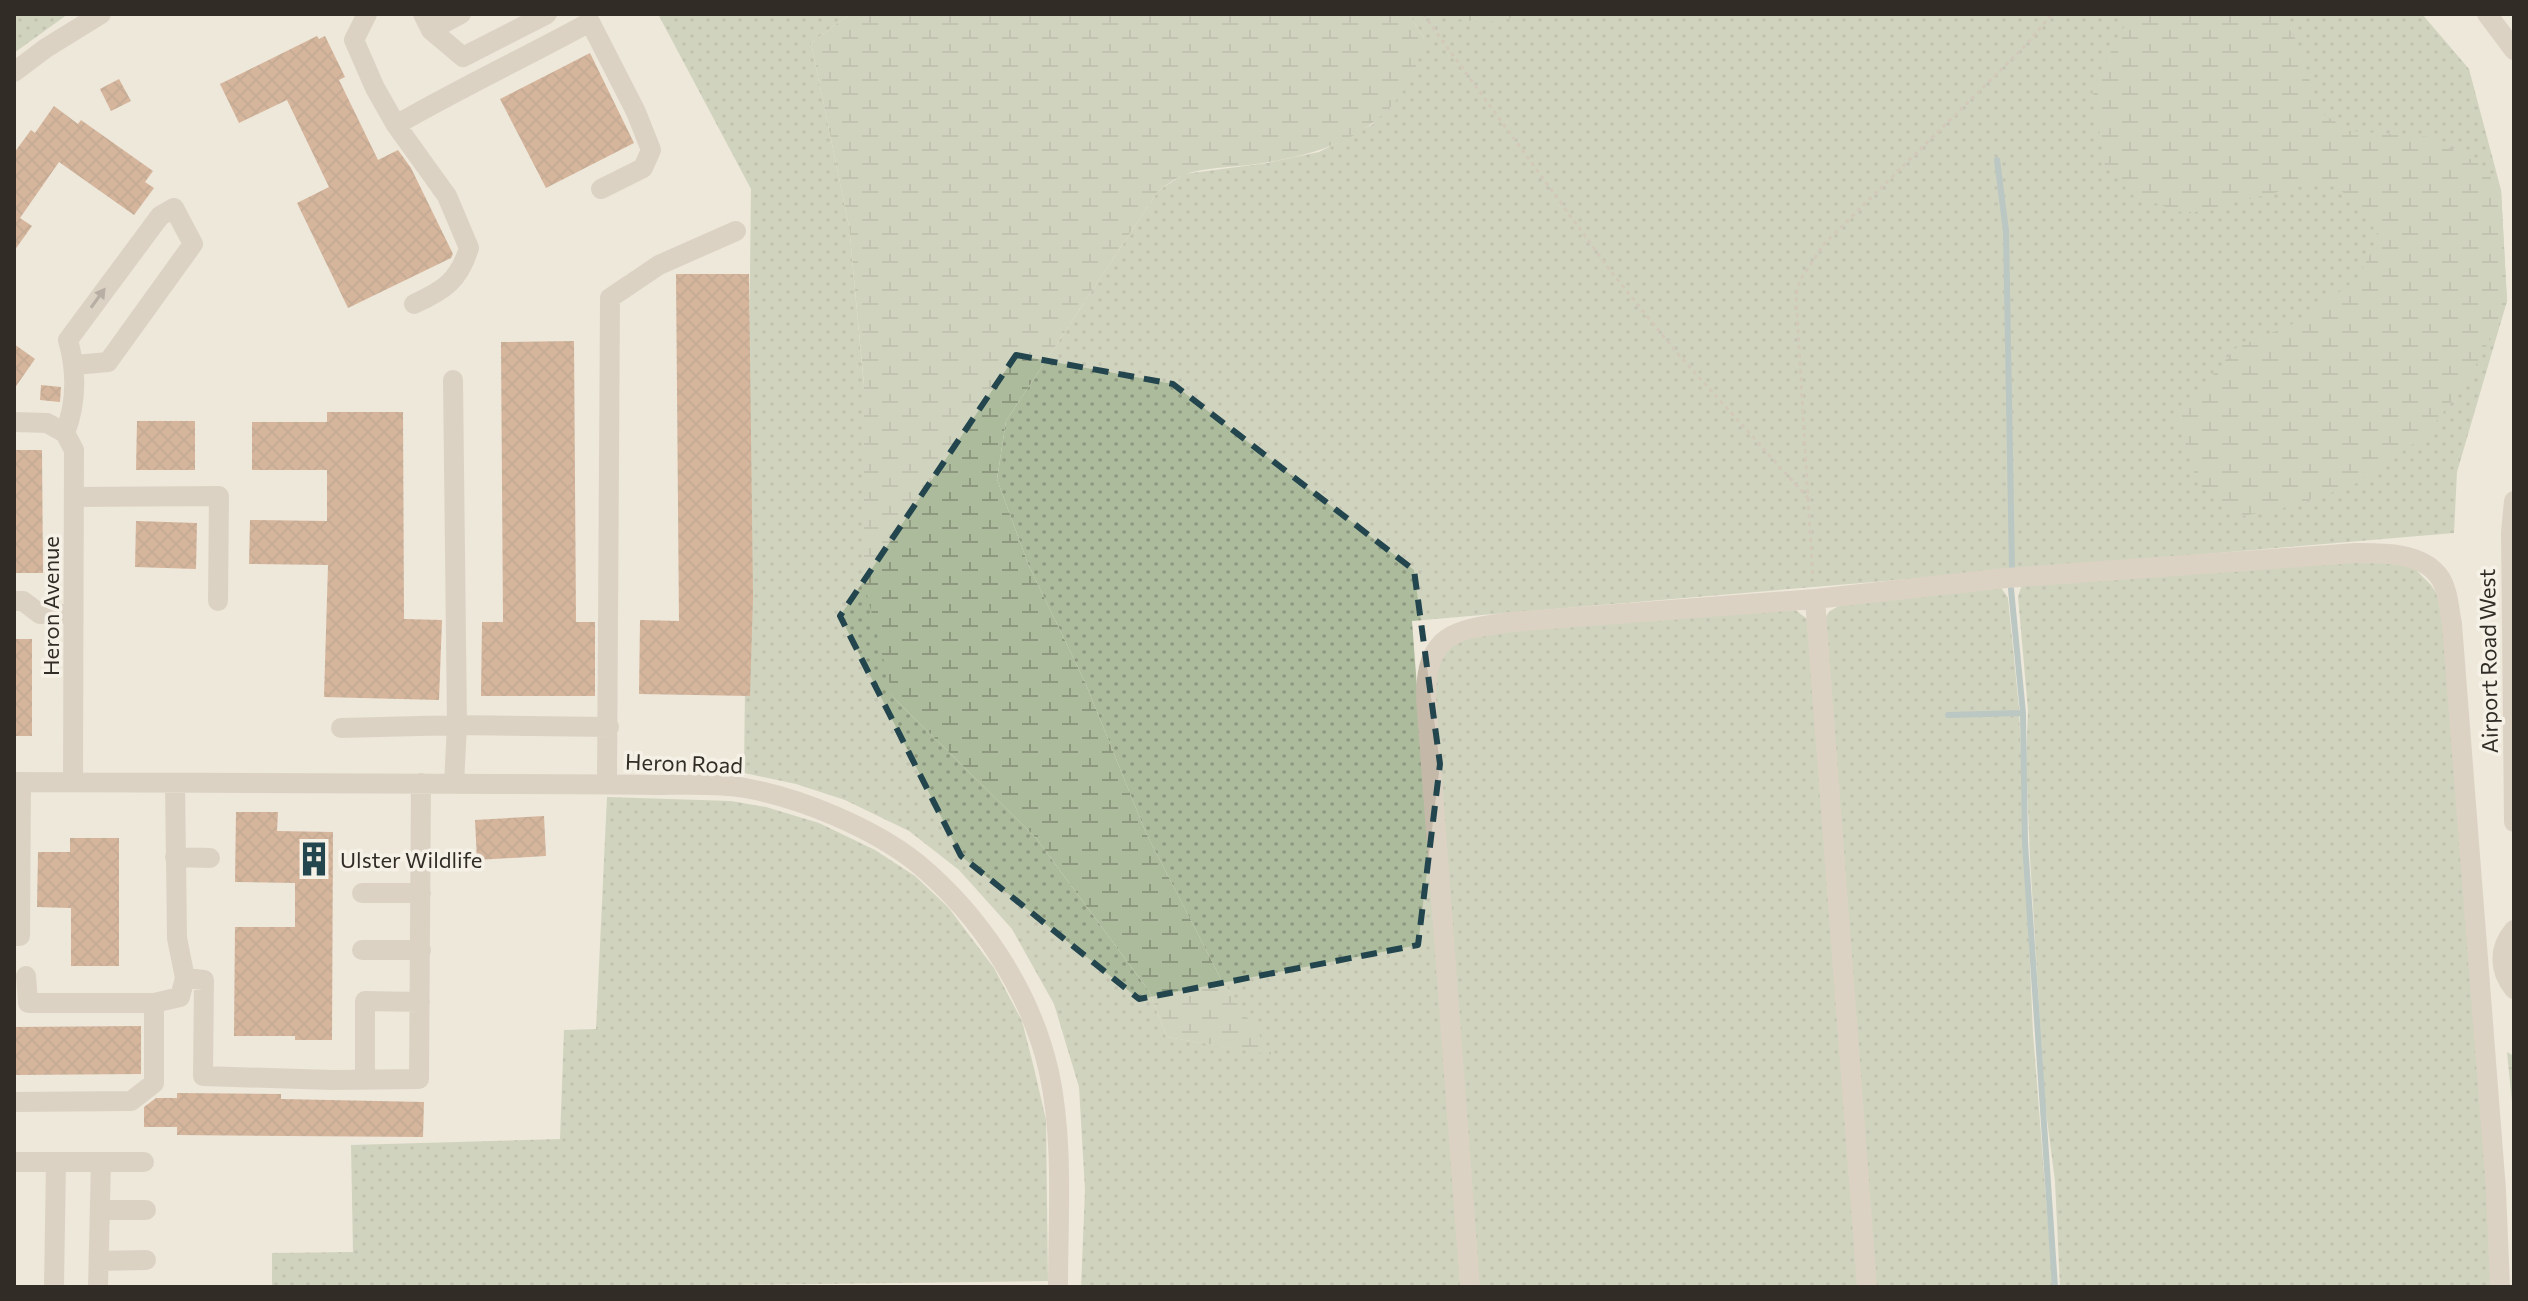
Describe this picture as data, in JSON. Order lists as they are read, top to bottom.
{
  "streets": {
    "street": ["Heron Avenue", "Airport Road West", "Heron Road"]
  },
  "crossings": [
    ["Heron Avenue", "Heron Road"]
  ],
  "places": {
    "building": ["Ulster Wildlife"]
  }
}
